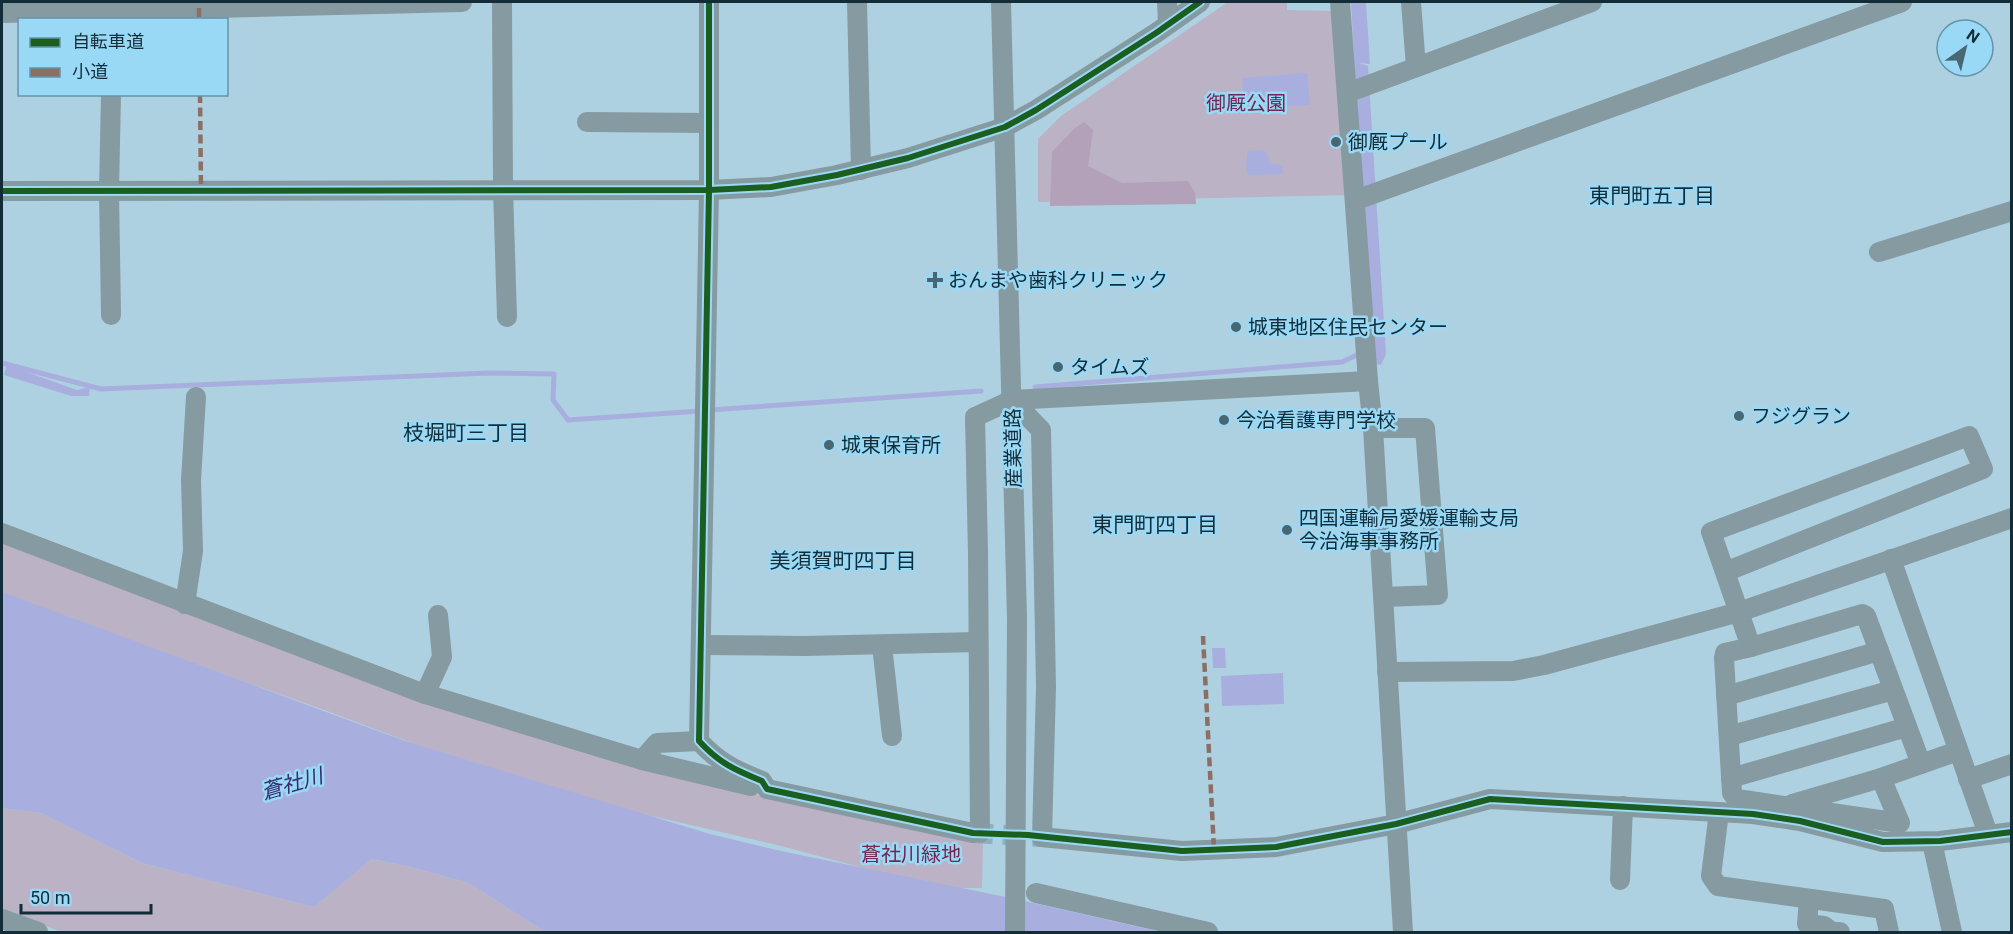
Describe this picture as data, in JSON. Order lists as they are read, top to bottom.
{
  "streets": {
    "street": ["産業道路"]
  },
  "districts": [
    "東門町五丁目",
    "枝堀町三丁目",
    "東門町四丁目",
    "美須賀町四丁目"
  ],
  "water": ["蒼社川"],
  "parks": ["御厩公園", "蒼社川緑地"],
  "places": {
    "other": [
      "御厩プール",
      "城東地区住民センター",
      "タイムズ",
      "フジグラン",
      "今治看護専門学校",
      "城東保育所",
      "四国運輸局愛媛運輸支局 今治海事事務所"
    ],
    "health": ["おんまや歯科クリニック"]
  },
  "legend": ["自転車道", "小道"],
  "scale_bar": "50 m",
  "north": "top right"
}
